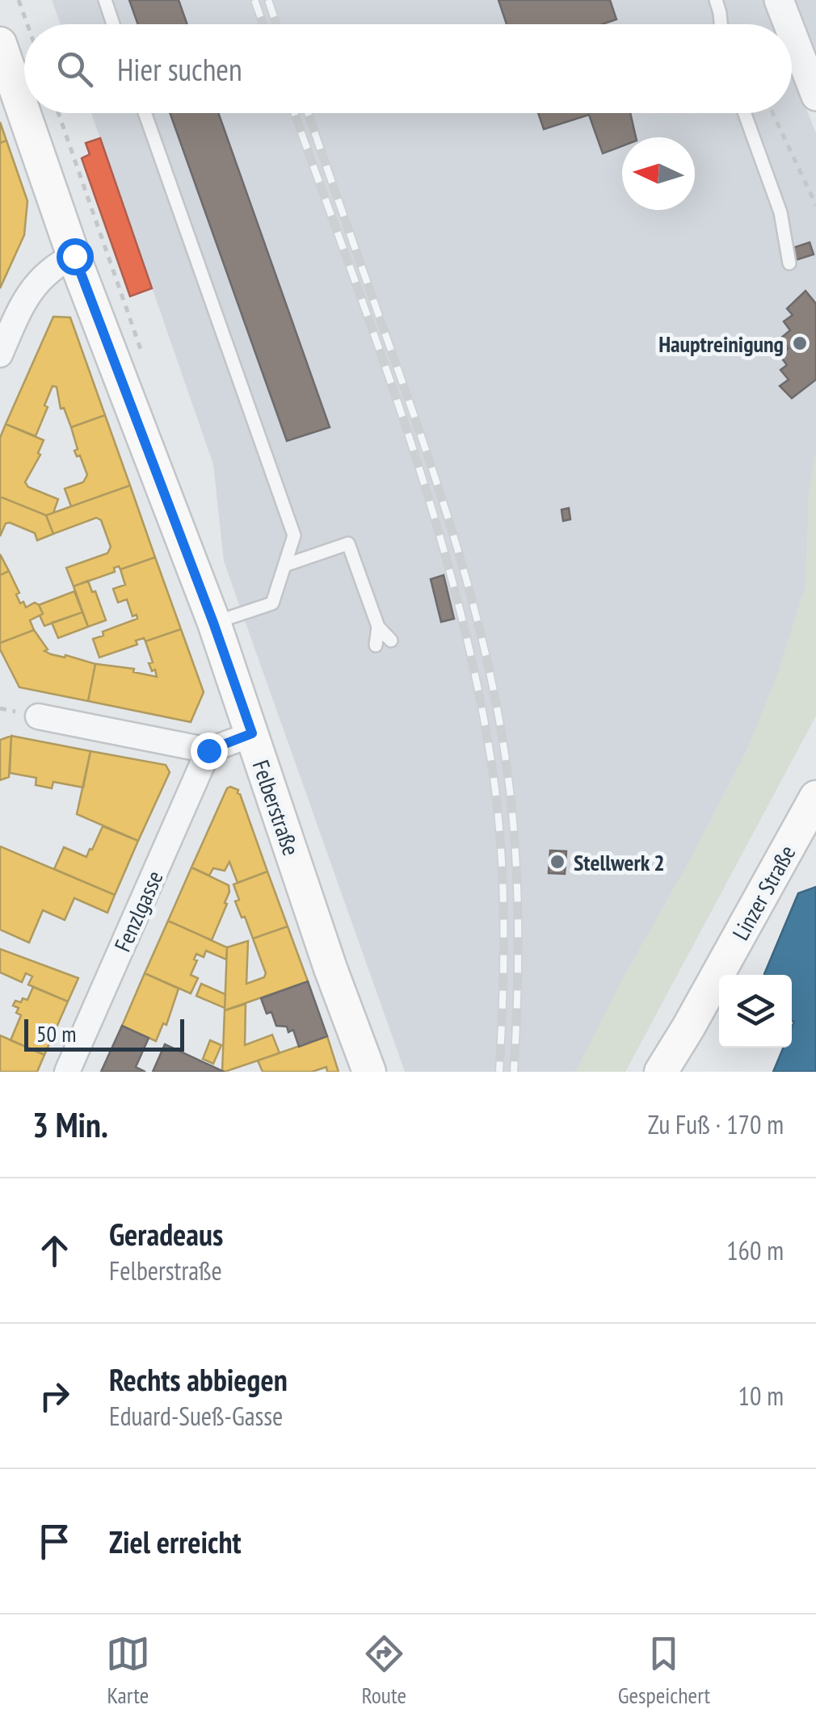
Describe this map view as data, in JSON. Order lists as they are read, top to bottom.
{
  "streets": {
    "main road": ["Felberstraße", "Linzer Straße"],
    "street": ["Fenzlgasse"]
  },
  "places": ["Hauptreinigung", "Stellwerk 2"],
  "scale_bar": "50 m",
  "north": "left",
  "page": {
    "search": "Hier suchen",
    "scale": "50 m",
    "heading": ["3 Min.", "Zu Fuß · 170 m"],
    "list": [
      ["Geradeaus", "Felberstraße", "160 m"],
      ["Rechts abbiegen", "Eduard-Sueß-Gasse", "10 m"],
      "Ziel erreicht"
    ],
    "nav": ["Karte", "Route", "Gespeichert"]
  }
}
